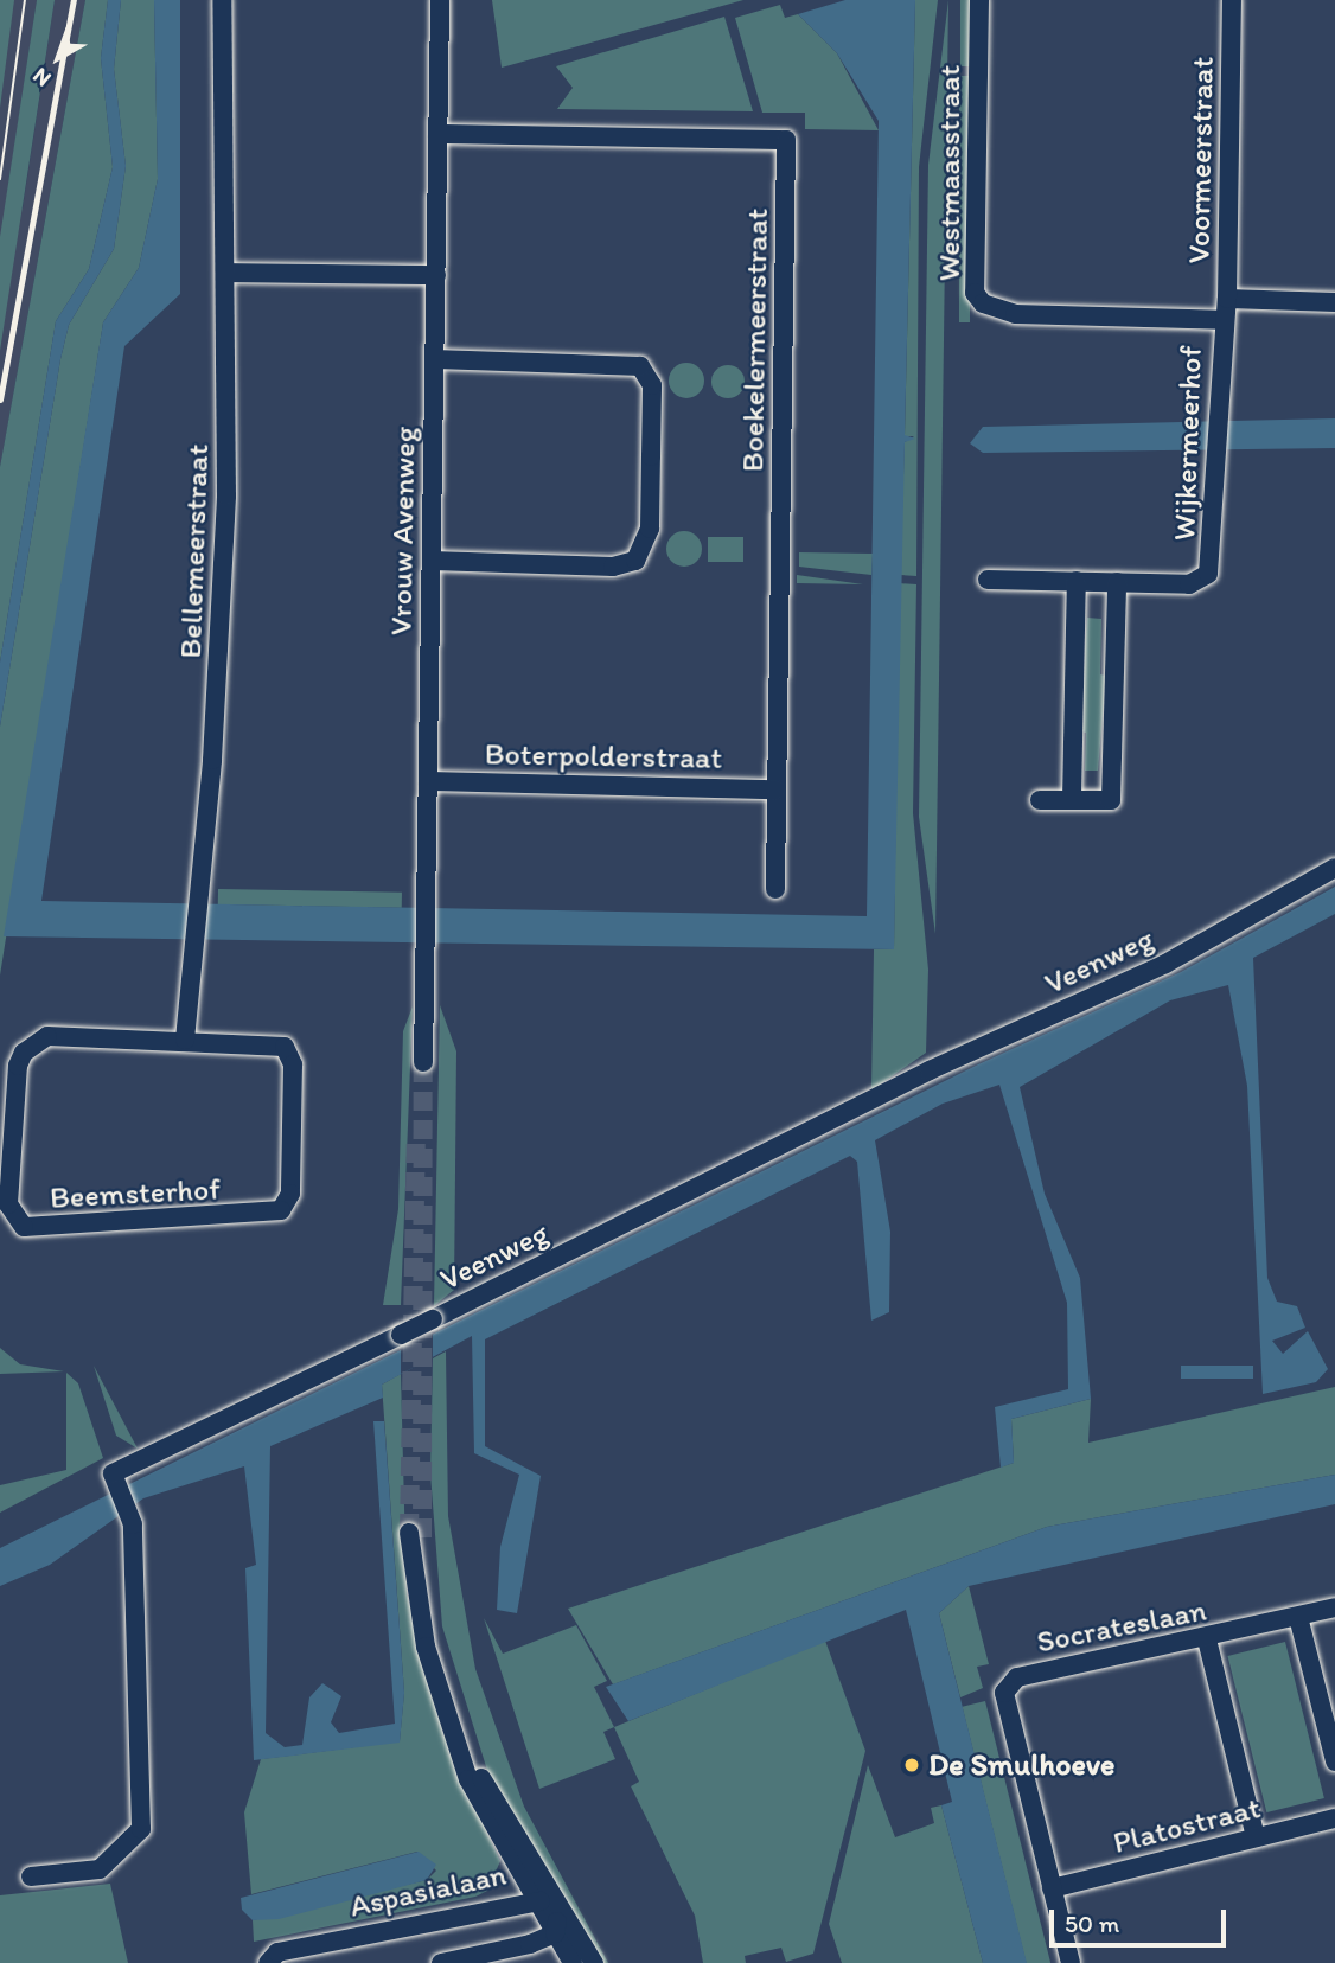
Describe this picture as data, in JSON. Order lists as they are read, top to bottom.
{
  "streets": {
    "street": [
      "Voormeerstraat",
      "Westmaasstraat",
      "Boekelermeerstraat",
      "Wijkermeerhof",
      "Vrouw Avenweg",
      "Bellemeerstraat",
      "Boterpolderstraat",
      "Veenweg",
      "Beemsterhof",
      "Socrateslaan",
      "Platostraat",
      "Aspasialaan"
    ]
  },
  "crossings": [
    ["Voormeerstraat", "Westmaasstraat"],
    ["Voormeerstraat", "Wijkermeerhof"],
    ["Westmaasstraat", "Wijkermeerhof"],
    ["Boekelermeerstraat", "Vrouw Avenweg"],
    ["Boekelermeerstraat", "Boterpolderstraat"],
    ["Vrouw Avenweg", "Boterpolderstraat"],
    ["Bellemeerstraat", "Beemsterhof"],
    ["Socrateslaan", "Platostraat"]
  ],
  "places": ["De Smulhoeve"],
  "scale_bar": "50 m",
  "north": "bottom left"
}
